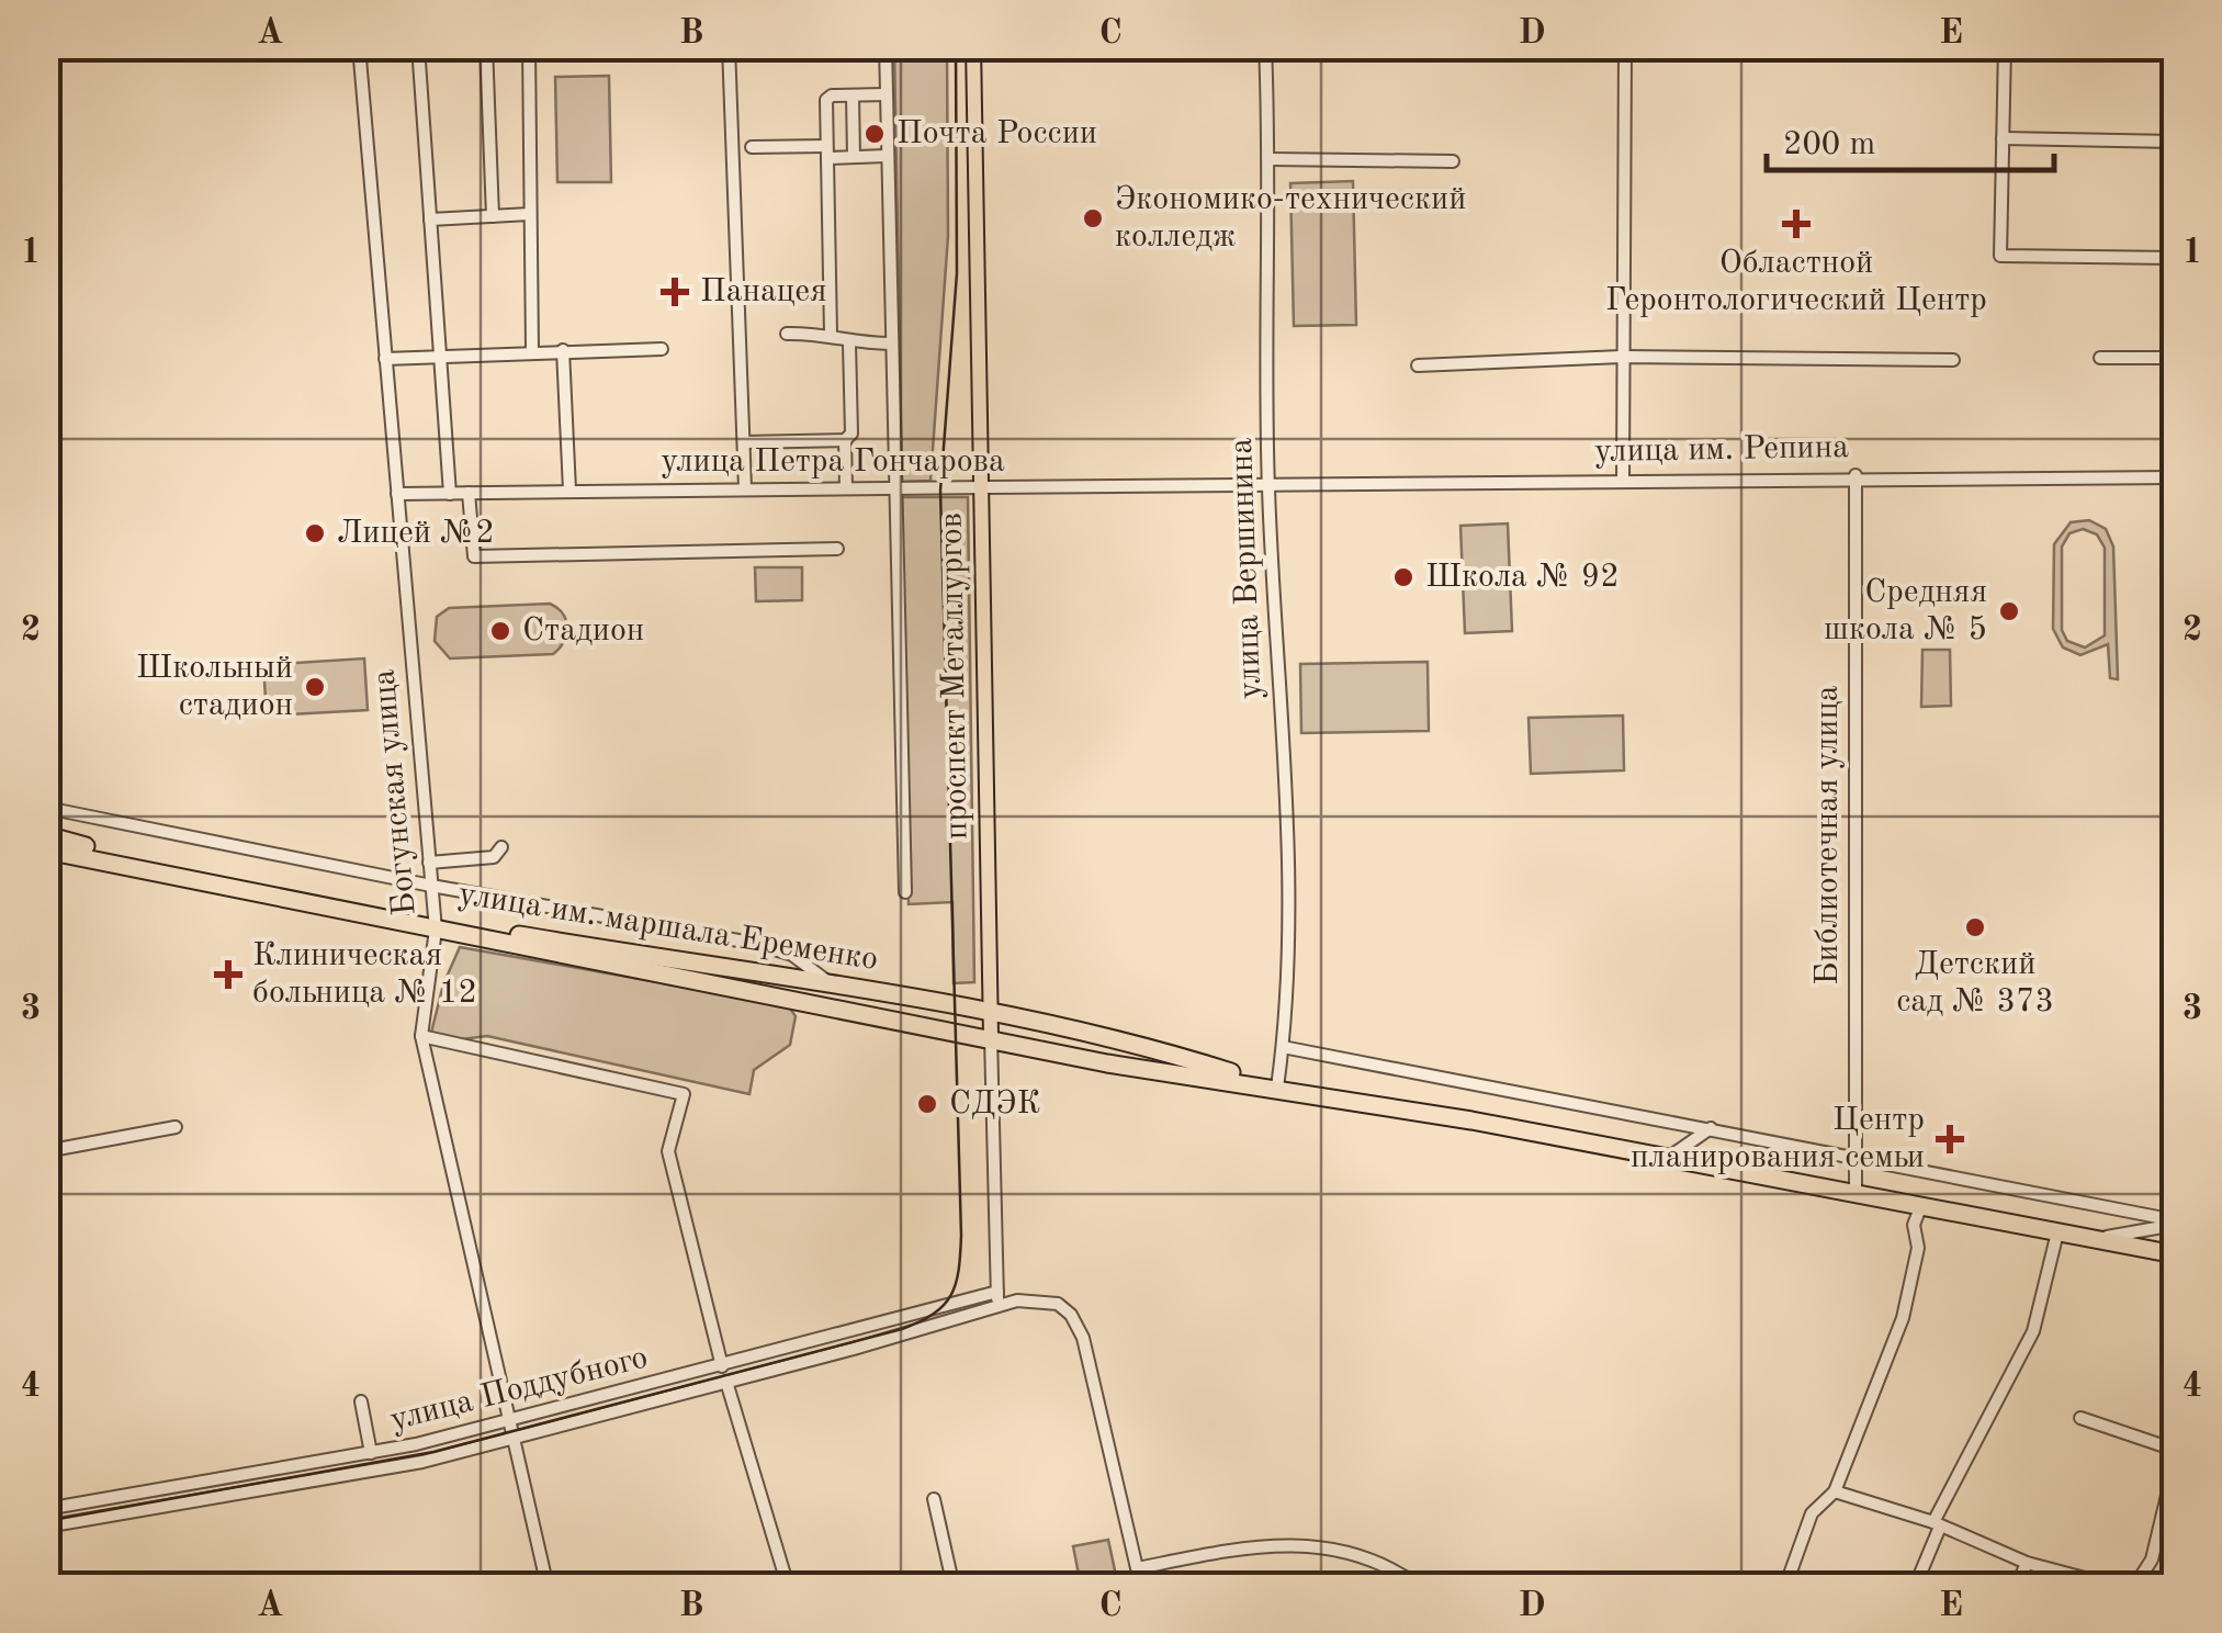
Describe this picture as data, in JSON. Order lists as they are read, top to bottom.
{
  "streets": {
    "highway": ["улица им. маршала Еременко"],
    "main road": ["проспект Металлургов"],
    "street": [
      "улица им. Репина",
      "улица Петра Гончарова",
      "улица Вершинина",
      "Богунская улица",
      "Библиотечная улица",
      "улица Поддубного"
    ]
  },
  "crossings": [
    ["улица им. Репина", "улица Петра Гончарова"],
    ["улица им. Репина", "улица Вершинина"],
    ["улица им. Репина", "Библиотечная улица"],
    ["улица Петра Гончарова", "улица Вершинина"],
    ["улица Петра Гончарова", "проспект Металлургов"],
    ["улица Петра Гончарова", "Богунская улица"],
    ["улица Вершинина", "улица им. маршала Еременко"],
    ["проспект Металлургов", "улица им. маршала Еременко"],
    ["проспект Металлургов", "улица Поддубного"],
    ["Богунская улица", "улица им. маршала Еременко"],
    ["Богунская улица", "улица Поддубного"],
    ["Библиотечная улица", "улица им. маршала Еременко"]
  ],
  "places": {
    "other": [
      "Почта России",
      "Экономико-технический колледж",
      "Лицей №2",
      "Школа № 92",
      "Средняя школа № 5",
      "Стадион",
      "Школьный стадион",
      "Детский сад № 373",
      "СДЭК"
    ],
    "health": [
      "Областной Геронтологический Центр",
      "Панацея",
      "Клиническая больница № 12",
      "Центр планирования семьи"
    ]
  },
  "scale_bar": "200 m",
  "grid": {
    "columns": [
      "A",
      "B",
      "C",
      "D",
      "E"
    ],
    "rows": [
      "1",
      "2",
      "3",
      "4"
    ]
  }
}
